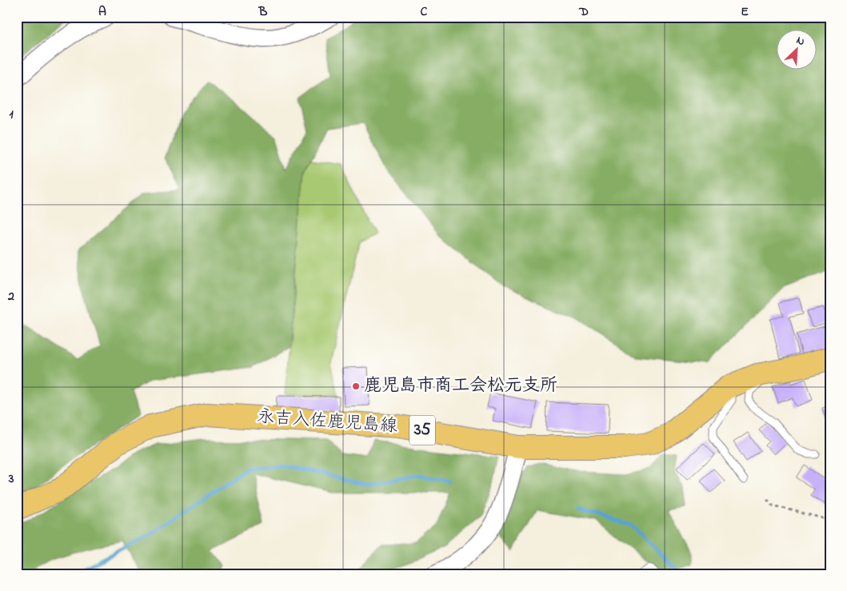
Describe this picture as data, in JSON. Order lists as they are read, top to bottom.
{
  "streets": {
    "main road": ["永吉入佐鹿児島線", "35"]
  },
  "places": ["鹿児島市商工会松元支所"],
  "north": "top right",
  "grid": {
    "columns": [
      "A",
      "B",
      "C",
      "D",
      "E"
    ],
    "rows": ["1", "2", "3"]
  }
}
